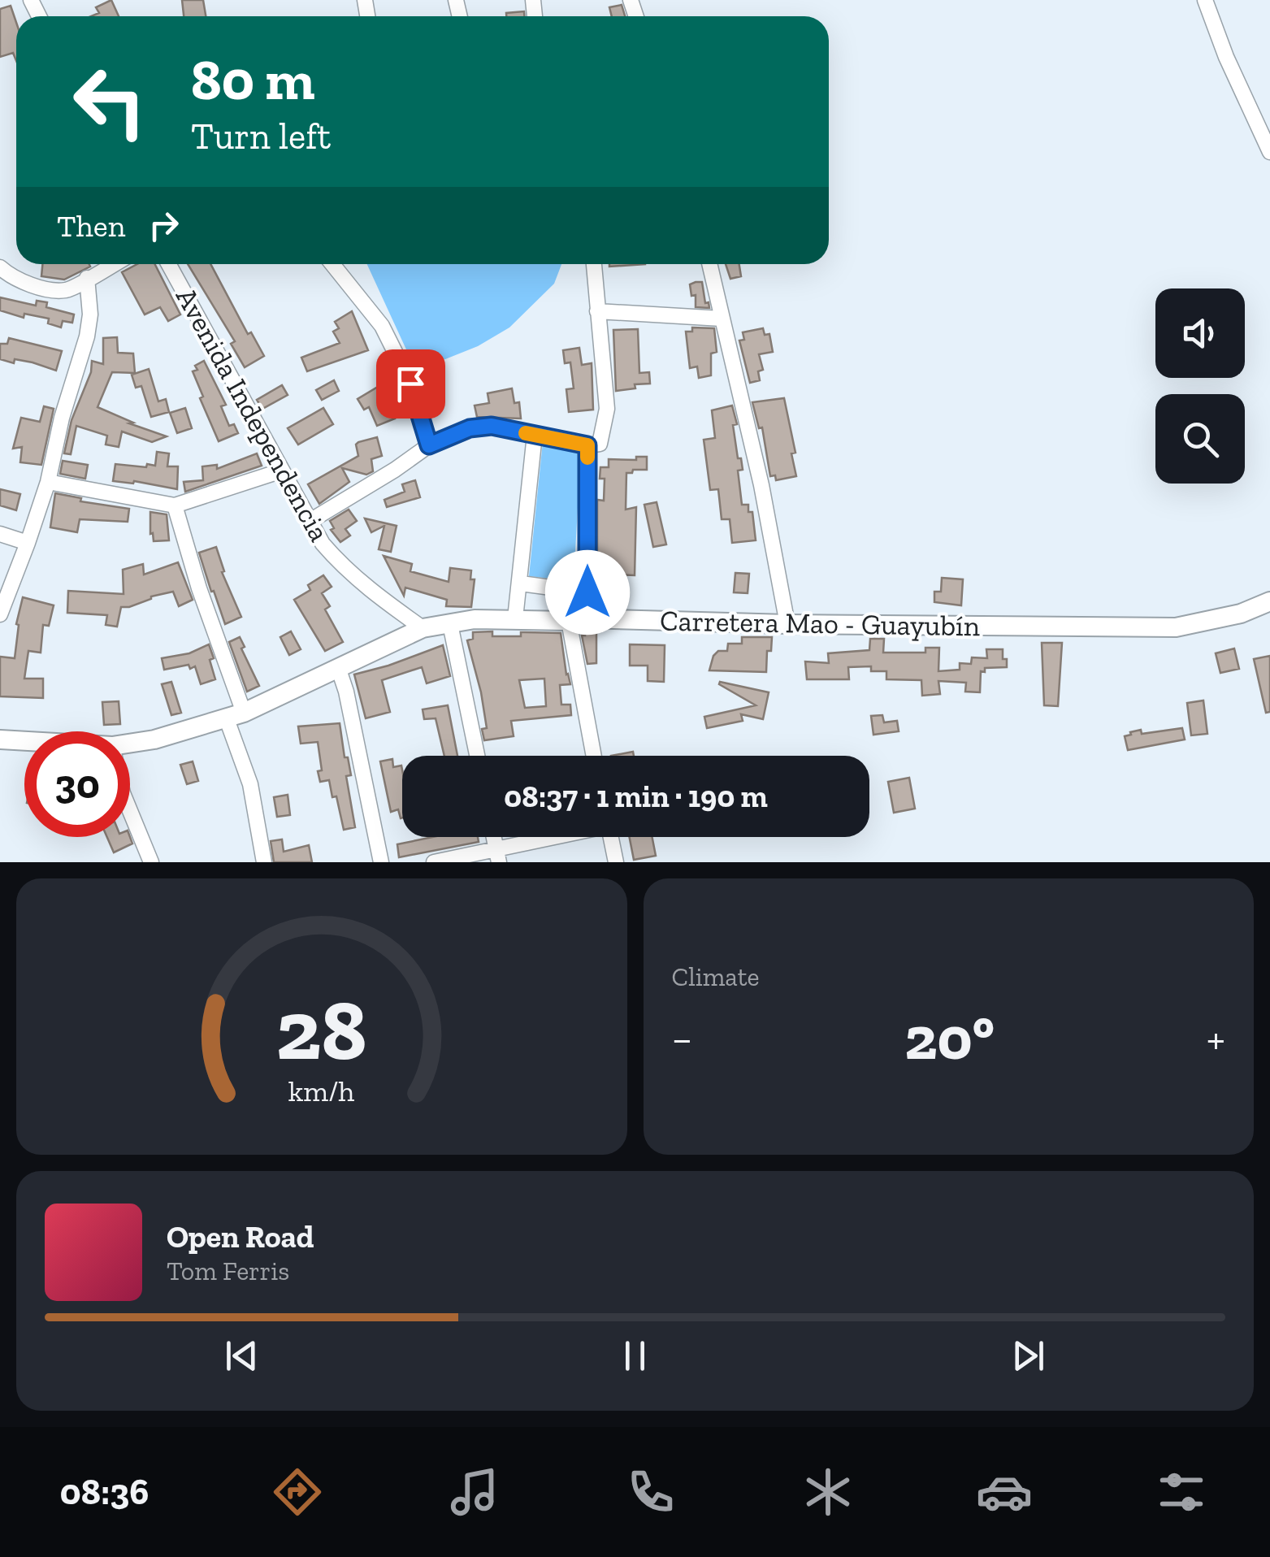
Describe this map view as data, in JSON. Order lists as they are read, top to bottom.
{
  "streets": {
    "main road": ["Carretera Mao - Guayubín"],
    "street": ["Avenida Independencia"]
  },
  "crossings": [
    ["Avenida Independencia", "Carretera Mao - Guayubín"]
  ],
  "page": {
    "turn": ["80 m", "Turn left"],
    "then": "Then",
    "limit": "30",
    "trip": "08:37 · 1 min · 190 m",
    "tile": "Climate",
    "heat": ["−", "20°", "+"],
    "song": ["Open Road", "Tom Ferris"],
    "tabs": "08:36",
    "gauge": ["28", "km/h"]
  }
}
